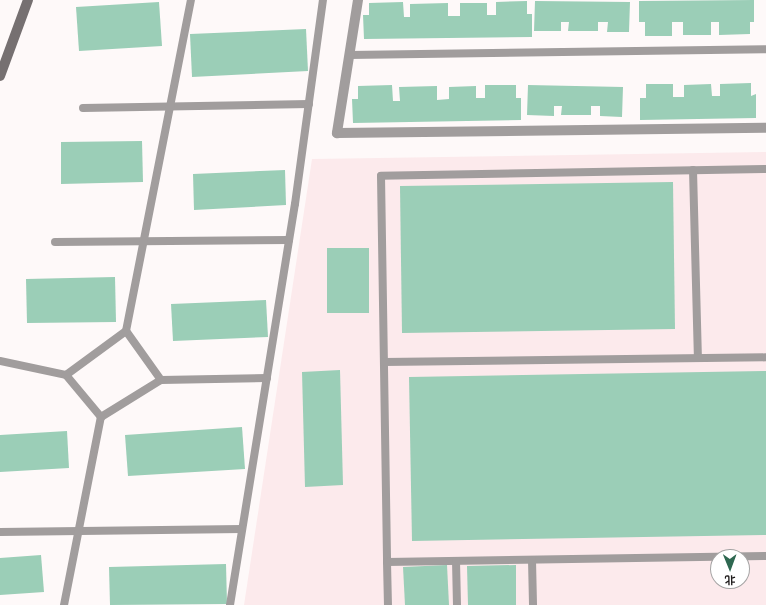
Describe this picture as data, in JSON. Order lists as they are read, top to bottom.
{
  "north": "bottom"
}
